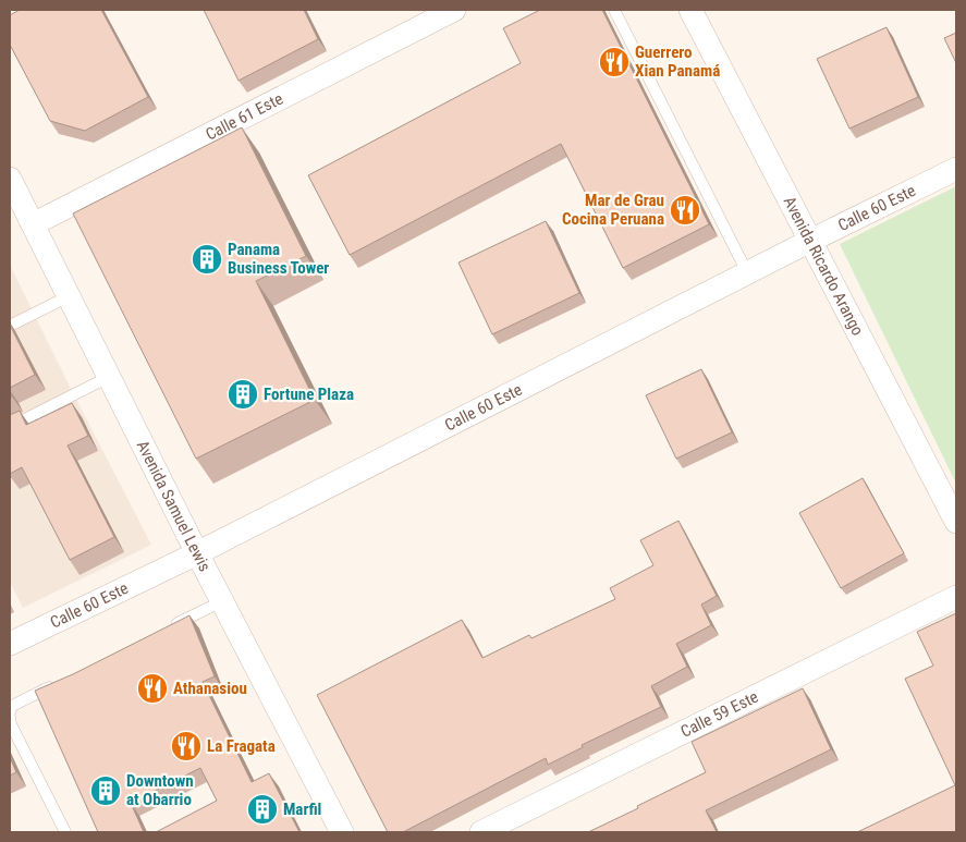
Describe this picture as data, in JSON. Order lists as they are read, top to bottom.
{
  "streets": {
    "street": [
      "Calle 61 Este",
      "Calle 60 Este",
      "Avenida Ricardo Arango",
      "Avenida Samuel Lewis",
      "Calle 59 Este"
    ]
  },
  "crossings": [
    ["Calle 61 Este", "Avenida Samuel Lewis"],
    ["Calle 60 Este", "Avenida Ricardo Arango"],
    ["Calle 60 Este", "Avenida Samuel Lewis"]
  ],
  "places": {
    "restaurant": [
      "Guerrero Xian Panamá",
      "Mar de Grau Cocina Peruana",
      "Athanasiou",
      "La Fragata"
    ],
    "building": [
      "Panama Business Tower",
      "Fortune Plaza",
      "Downtown at Obarrio",
      "Marfil"
    ]
  }
}
